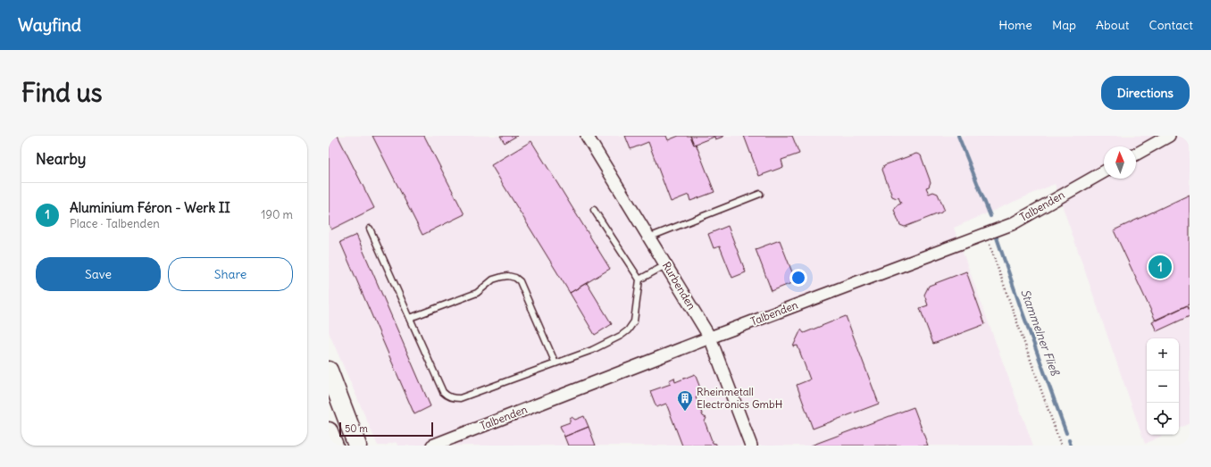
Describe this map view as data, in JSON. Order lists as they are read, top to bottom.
{
  "streets": {
    "street": ["Talbenden", "Rurbenden"]
  },
  "crossings": [
    ["Talbenden", "Rurbenden"]
  ],
  "water": ["Stammelner Fließ"],
  "places": {
    "building": ["Rheinmetall Electronics GmbH"]
  },
  "scale_bar": "50 m",
  "north": "top",
  "page": {
    "header": "Wayfind",
    "nav": [
      "Home",
      "Map",
      "About",
      "Contact"
    ],
    "buttons": [
      "Directions",
      ["Save", "Share"]
    ],
    "title": "Find us",
    "heading": "Nearby",
    "list": [
      {
        "mark": "1",
        "name": "Aluminium Féron - Werk II",
        "note": "Place · Talbenden",
        "value": "190 m"
      }
    ],
    "pins": "1",
    "map_buttons": ["+", "−"],
    "scale": "50 m"
  }
}
